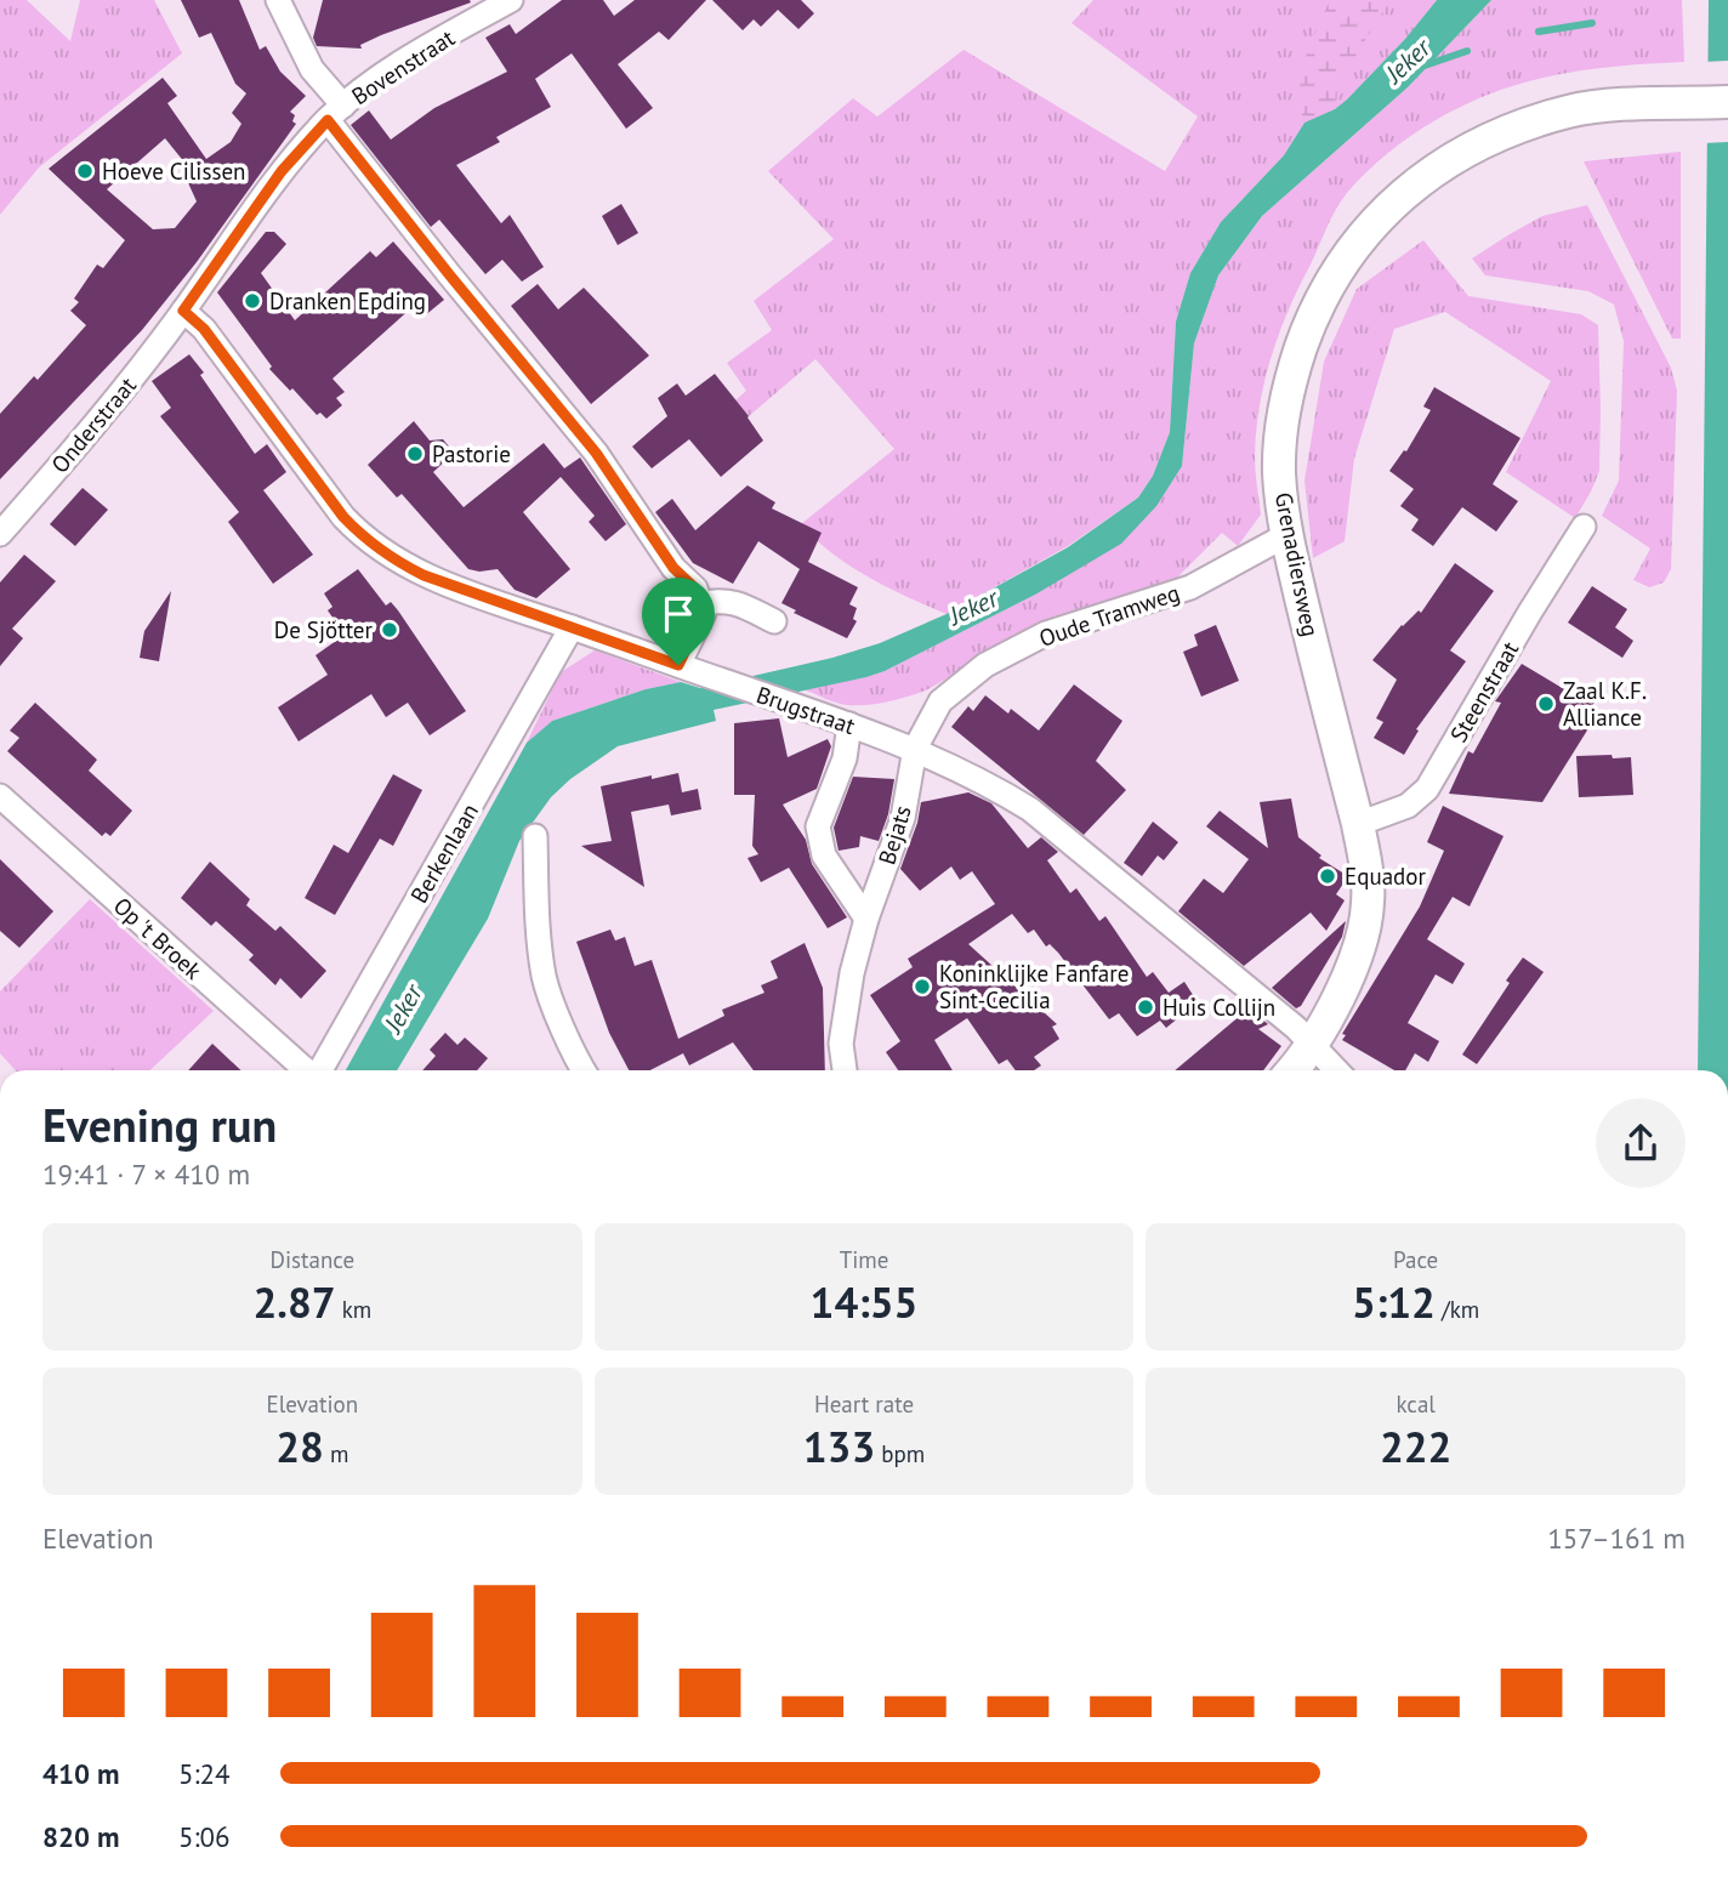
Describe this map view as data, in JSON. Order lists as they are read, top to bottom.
{
  "streets": {
    "main road": ["Grenadiersweg"],
    "street": [
      "Bovenstraat",
      "Onderstraat",
      "Oude Tramweg",
      "Steenstraat",
      "Brugstraat",
      "Bejats",
      "Berkenlaan",
      "Op 't Broek"
    ]
  },
  "crossings": [
    ["Bovenstraat", "Onderstraat"],
    ["Bovenstraat", "Brugstraat"],
    ["Onderstraat", "Brugstraat"],
    ["Grenadiersweg", "Oude Tramweg"],
    ["Grenadiersweg", "Steenstraat"],
    ["Grenadiersweg", "Brugstraat"],
    ["Oude Tramweg", "Brugstraat"],
    ["Oude Tramweg", "Bejats"],
    ["Brugstraat", "Bejats"],
    ["Brugstraat", "Berkenlaan"]
  ],
  "water": ["Jeker"],
  "places": [
    "Hoeve Cilissen",
    "Dranken Epding",
    "Pastorie",
    "De Sjötter",
    "Zaal K.F. Alliance",
    "Equador",
    "Koninklijke Fanfare Sint-Cecilia",
    "Huis Collijn"
  ],
  "page": {
    "heading": ["Evening run", "19:41 · 7 × 410 m"],
    "stats": [
      ["Distance", "2.87 km"],
      ["Time", "14:55"],
      ["Pace", "5:12 /km"],
      ["Elevation", "28 m"],
      ["Heart rate", "133 bpm"],
      ["kcal", "222"]
    ],
    "chart": ["Elevation", "157–161 m"],
    "list": [
      {
        "name": "410 m",
        "note": "5:24"
      },
      {
        "name": "820 m",
        "note": "5:06"
      }
    ]
  }
}
